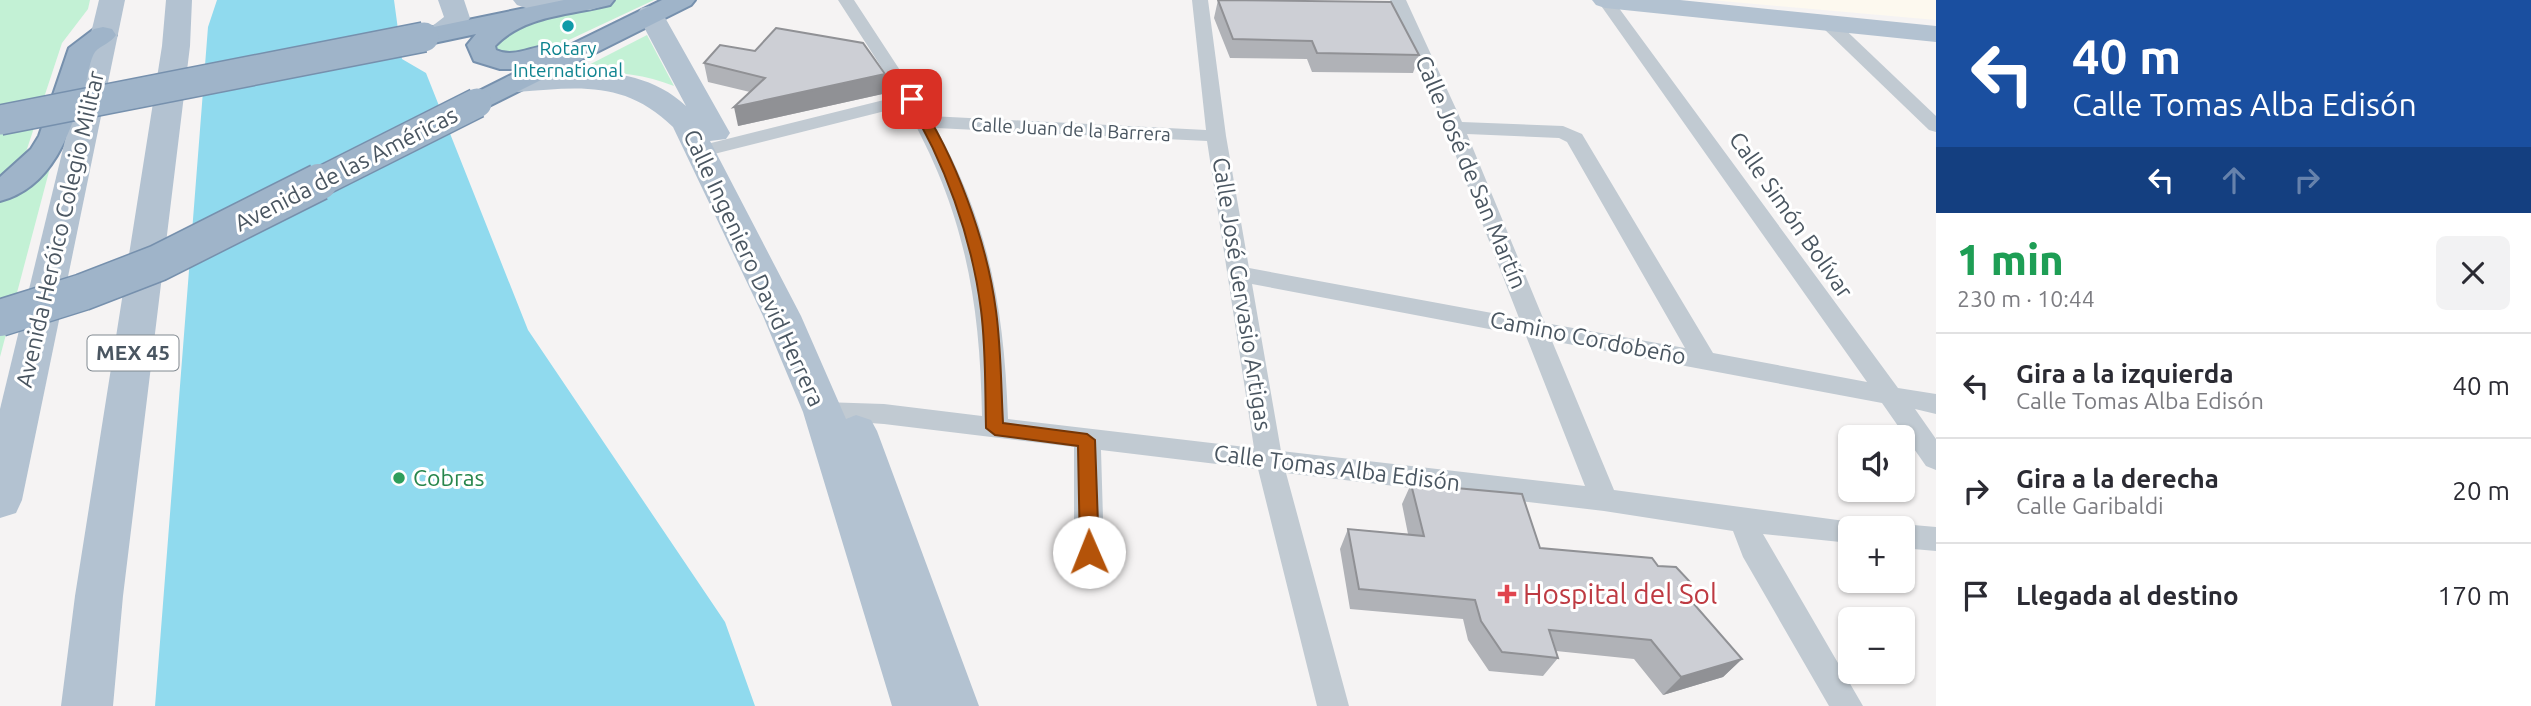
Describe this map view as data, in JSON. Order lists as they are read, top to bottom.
{
  "streets": {
    "highway": ["Avenida de las Américas"],
    "main road": ["Avenida Heróico Colegio Militar", "Calle Ingeniero David Herrera", "MEX 45"],
    "street": [
      "Calle Juan de la Barrera",
      "Calle José de San Martín",
      "Calle Simón Bolívar",
      "Calle José Gervasio Artigas",
      "Camino Cordobeño",
      "Calle Tomas Alba Edisón"
    ]
  },
  "crossings": [
    ["Calle Juan de la Barrera", "Calle José Gervasio Artigas"],
    ["Avenida de las Américas", "Calle Ingeniero David Herrera"],
    ["Calle José de San Martín", "Camino Cordobeño"],
    ["Calle José de San Martín", "Calle Tomas Alba Edisón"],
    ["Calle Simón Bolívar", "Camino Cordobeño"],
    ["Calle Ingeniero David Herrera", "Calle Tomas Alba Edisón"],
    ["Calle José Gervasio Artigas", "Camino Cordobeño"],
    ["Calle José Gervasio Artigas", "Calle Tomas Alba Edisón"]
  ],
  "places": {
    "other": ["Rotary International", "Cobras"],
    "health": ["Hospital del Sol"]
  },
  "page": {
    "turn": ["40 m", "Calle Tomas Alba Edisón"],
    "heading": ["1 min", "230 m · 10:44"],
    "list": [
      {
        "name": "Gira a la izquierda",
        "note": "Calle Tomas Alba Edisón",
        "value": "40 m"
      },
      {
        "name": "Gira a la derecha",
        "note": "Calle Garibaldi",
        "value": "20 m"
      },
      {
        "name": "Llegada al destino",
        "value": "170 m"
      }
    ],
    "map_buttons": ["+", "−"]
  }
}
